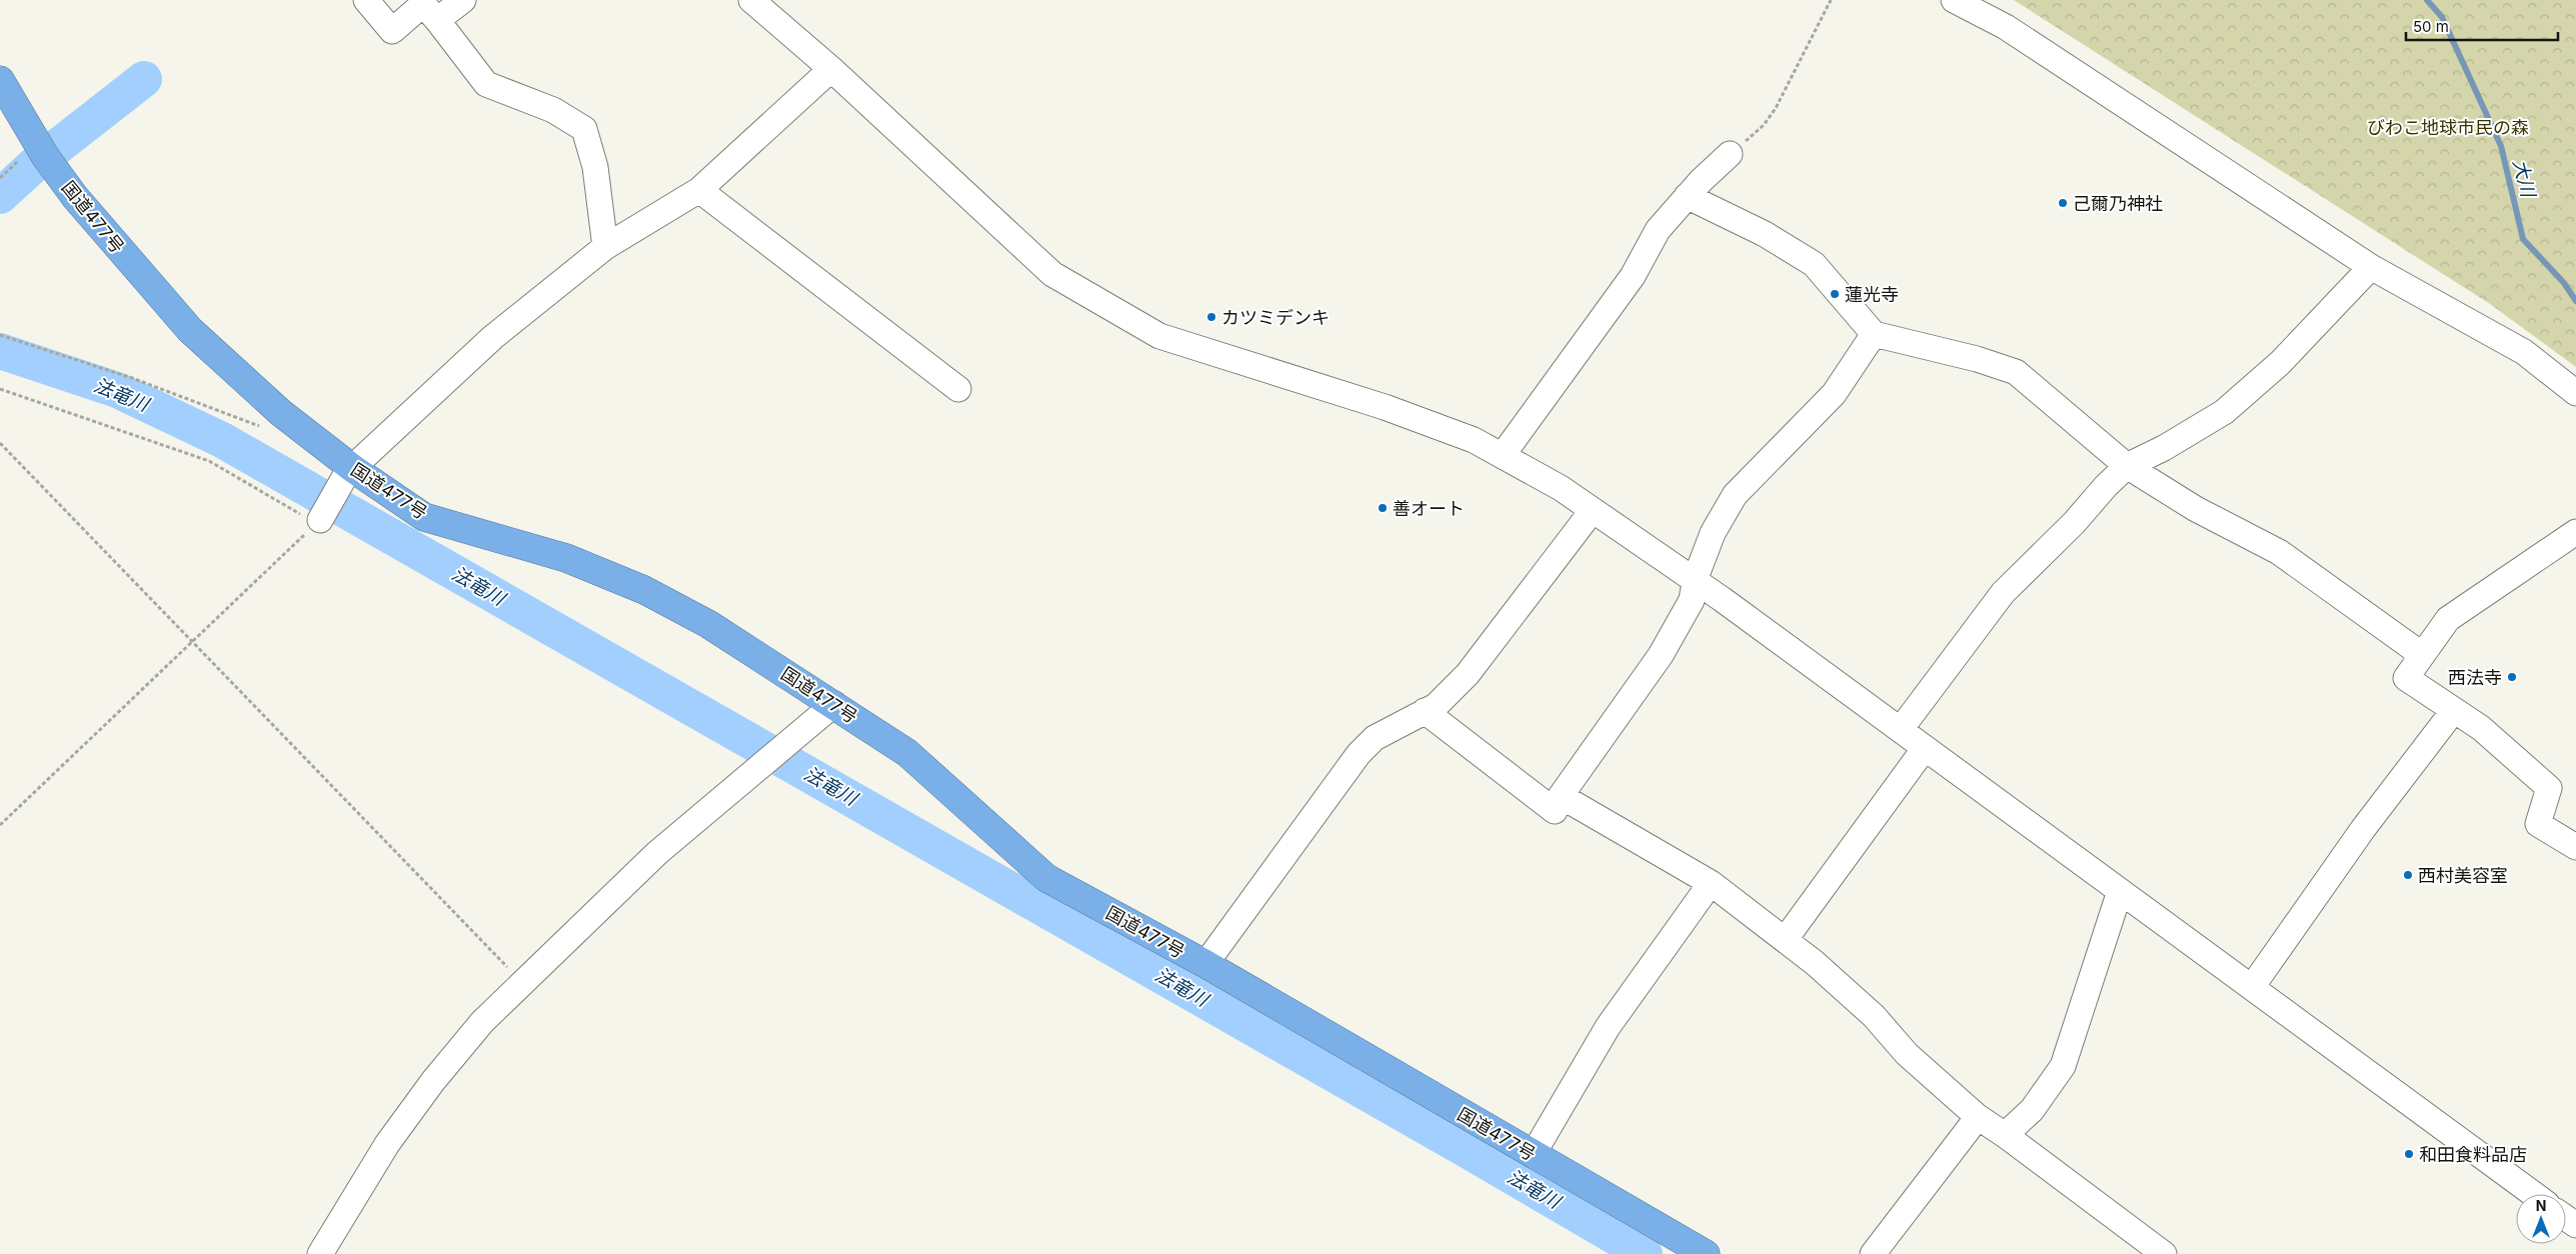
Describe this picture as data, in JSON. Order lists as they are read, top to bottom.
{
  "streets": {
    "highway": ["国道477号"]
  },
  "water": ["大川", "法竜川"],
  "parks": ["びわこ地球市民の森"],
  "places": [
    "己爾乃神社",
    "蓮光寺",
    "カツミデンキ",
    "善オート",
    "西法寺",
    "西村美容室",
    "和田食料品店"
  ],
  "scale_bar": "50 m",
  "north": "top"
}
